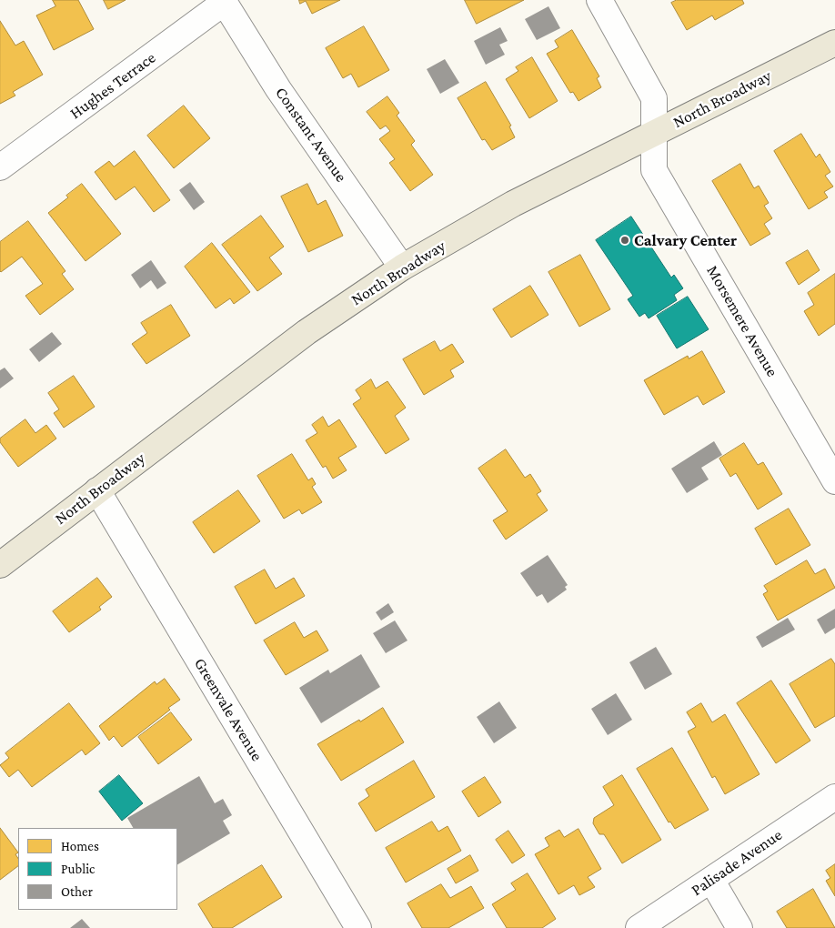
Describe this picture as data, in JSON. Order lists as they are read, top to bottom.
{
  "streets": {
    "main road": ["North Broadway"],
    "street": [
      "Hughes Terrace",
      "Constant Avenue",
      "Morsemere Avenue",
      "Greenvale Avenue",
      "Palisade Avenue"
    ]
  },
  "crossings": [
    ["Hughes Terrace", "Constant Avenue"],
    ["North Broadway", "Constant Avenue"],
    ["North Broadway", "Morsemere Avenue"],
    ["North Broadway", "Greenvale Avenue"]
  ],
  "places": ["Calvary Center"],
  "legend": ["Homes", "Public", "Other"]
}
